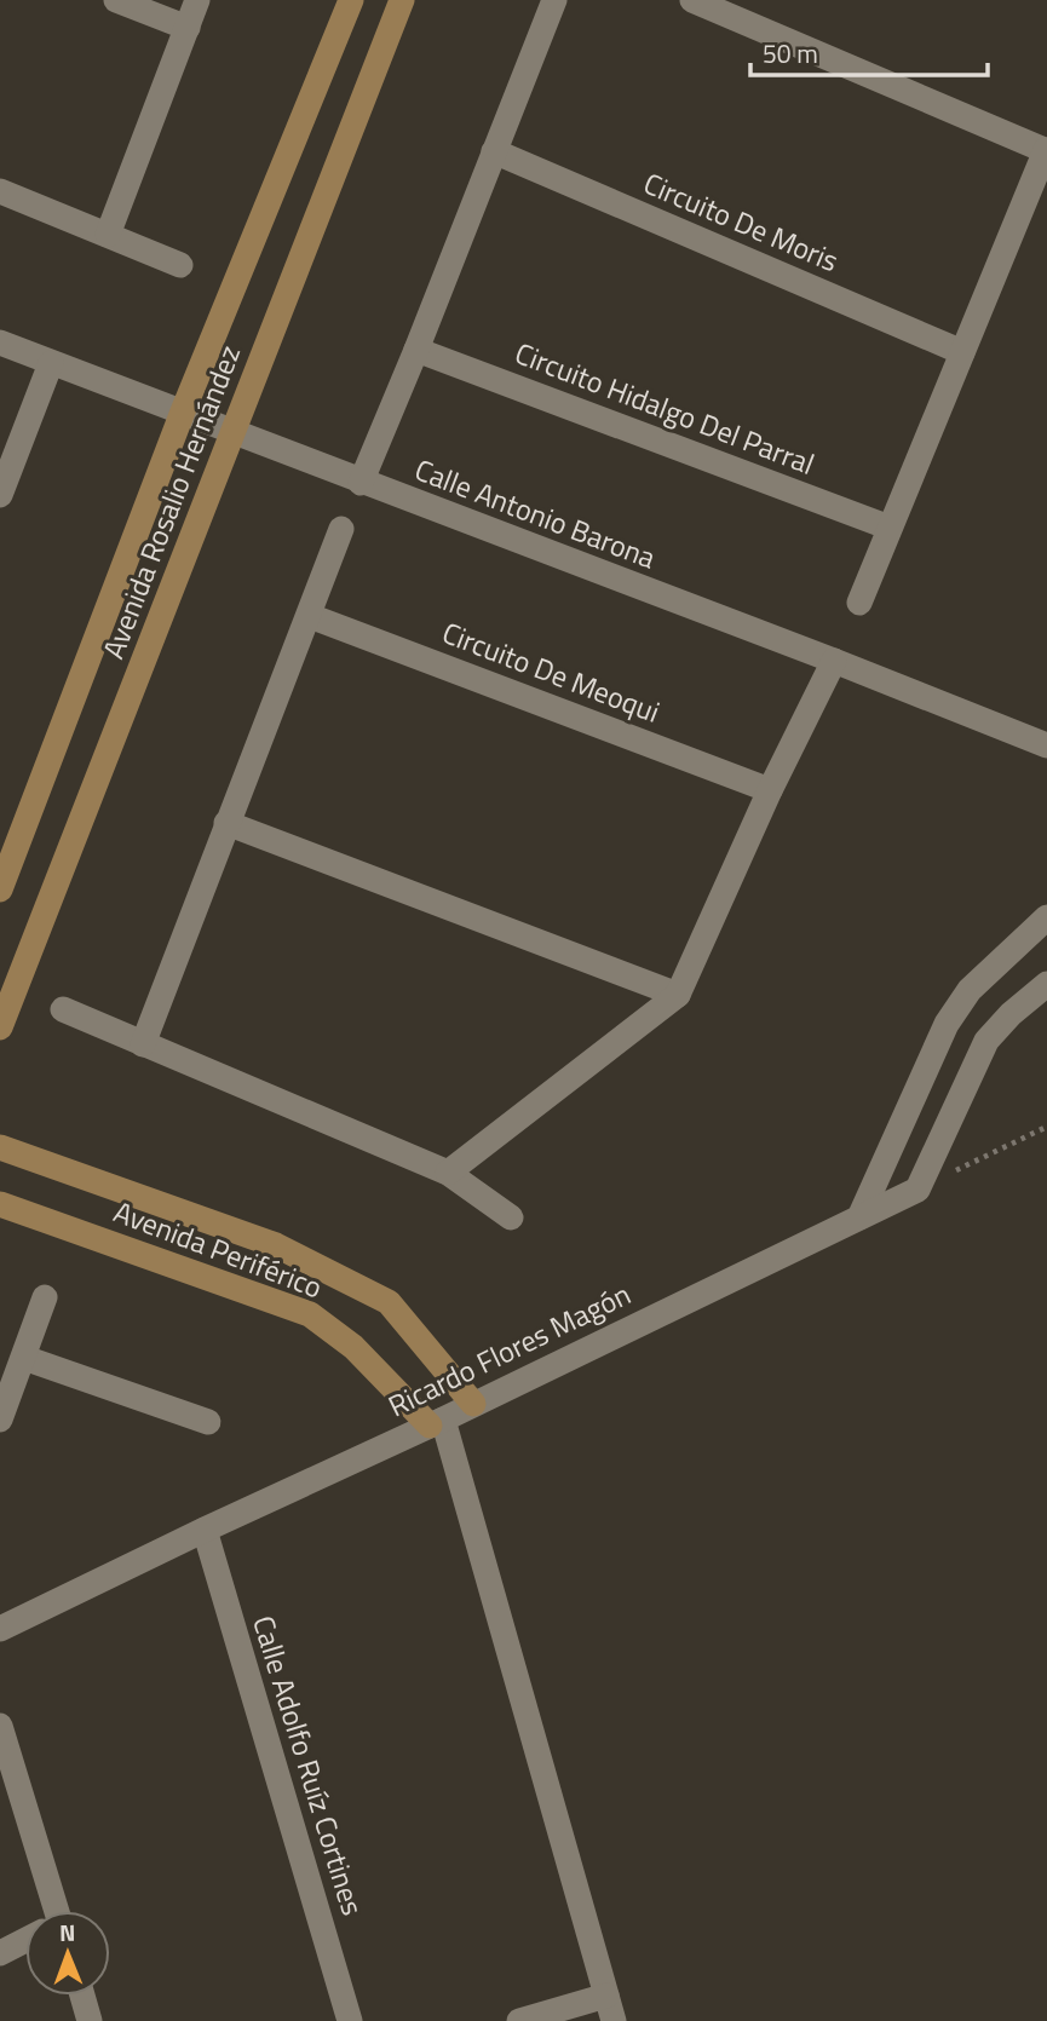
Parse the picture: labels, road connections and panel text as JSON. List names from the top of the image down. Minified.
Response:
{"streets":{"street":["Circuito De Moris","Circuito Hidalgo Del Parral","Avenida Rosalio Hernández","Calle Antonio Barona","Circuito De Meoqui","Avenida Periférico","Ricardo Flores Magón","Calle Adolfo Ruíz Cortines"]},"crossings":[["Avenida Rosalio Hernández","Calle Antonio Barona"],["Avenida Periférico","Ricardo Flores Magón"],["Ricardo Flores Magón","Calle Adolfo Ruíz Cortines"]],"scale_bar":"50 m","north":"top"}
